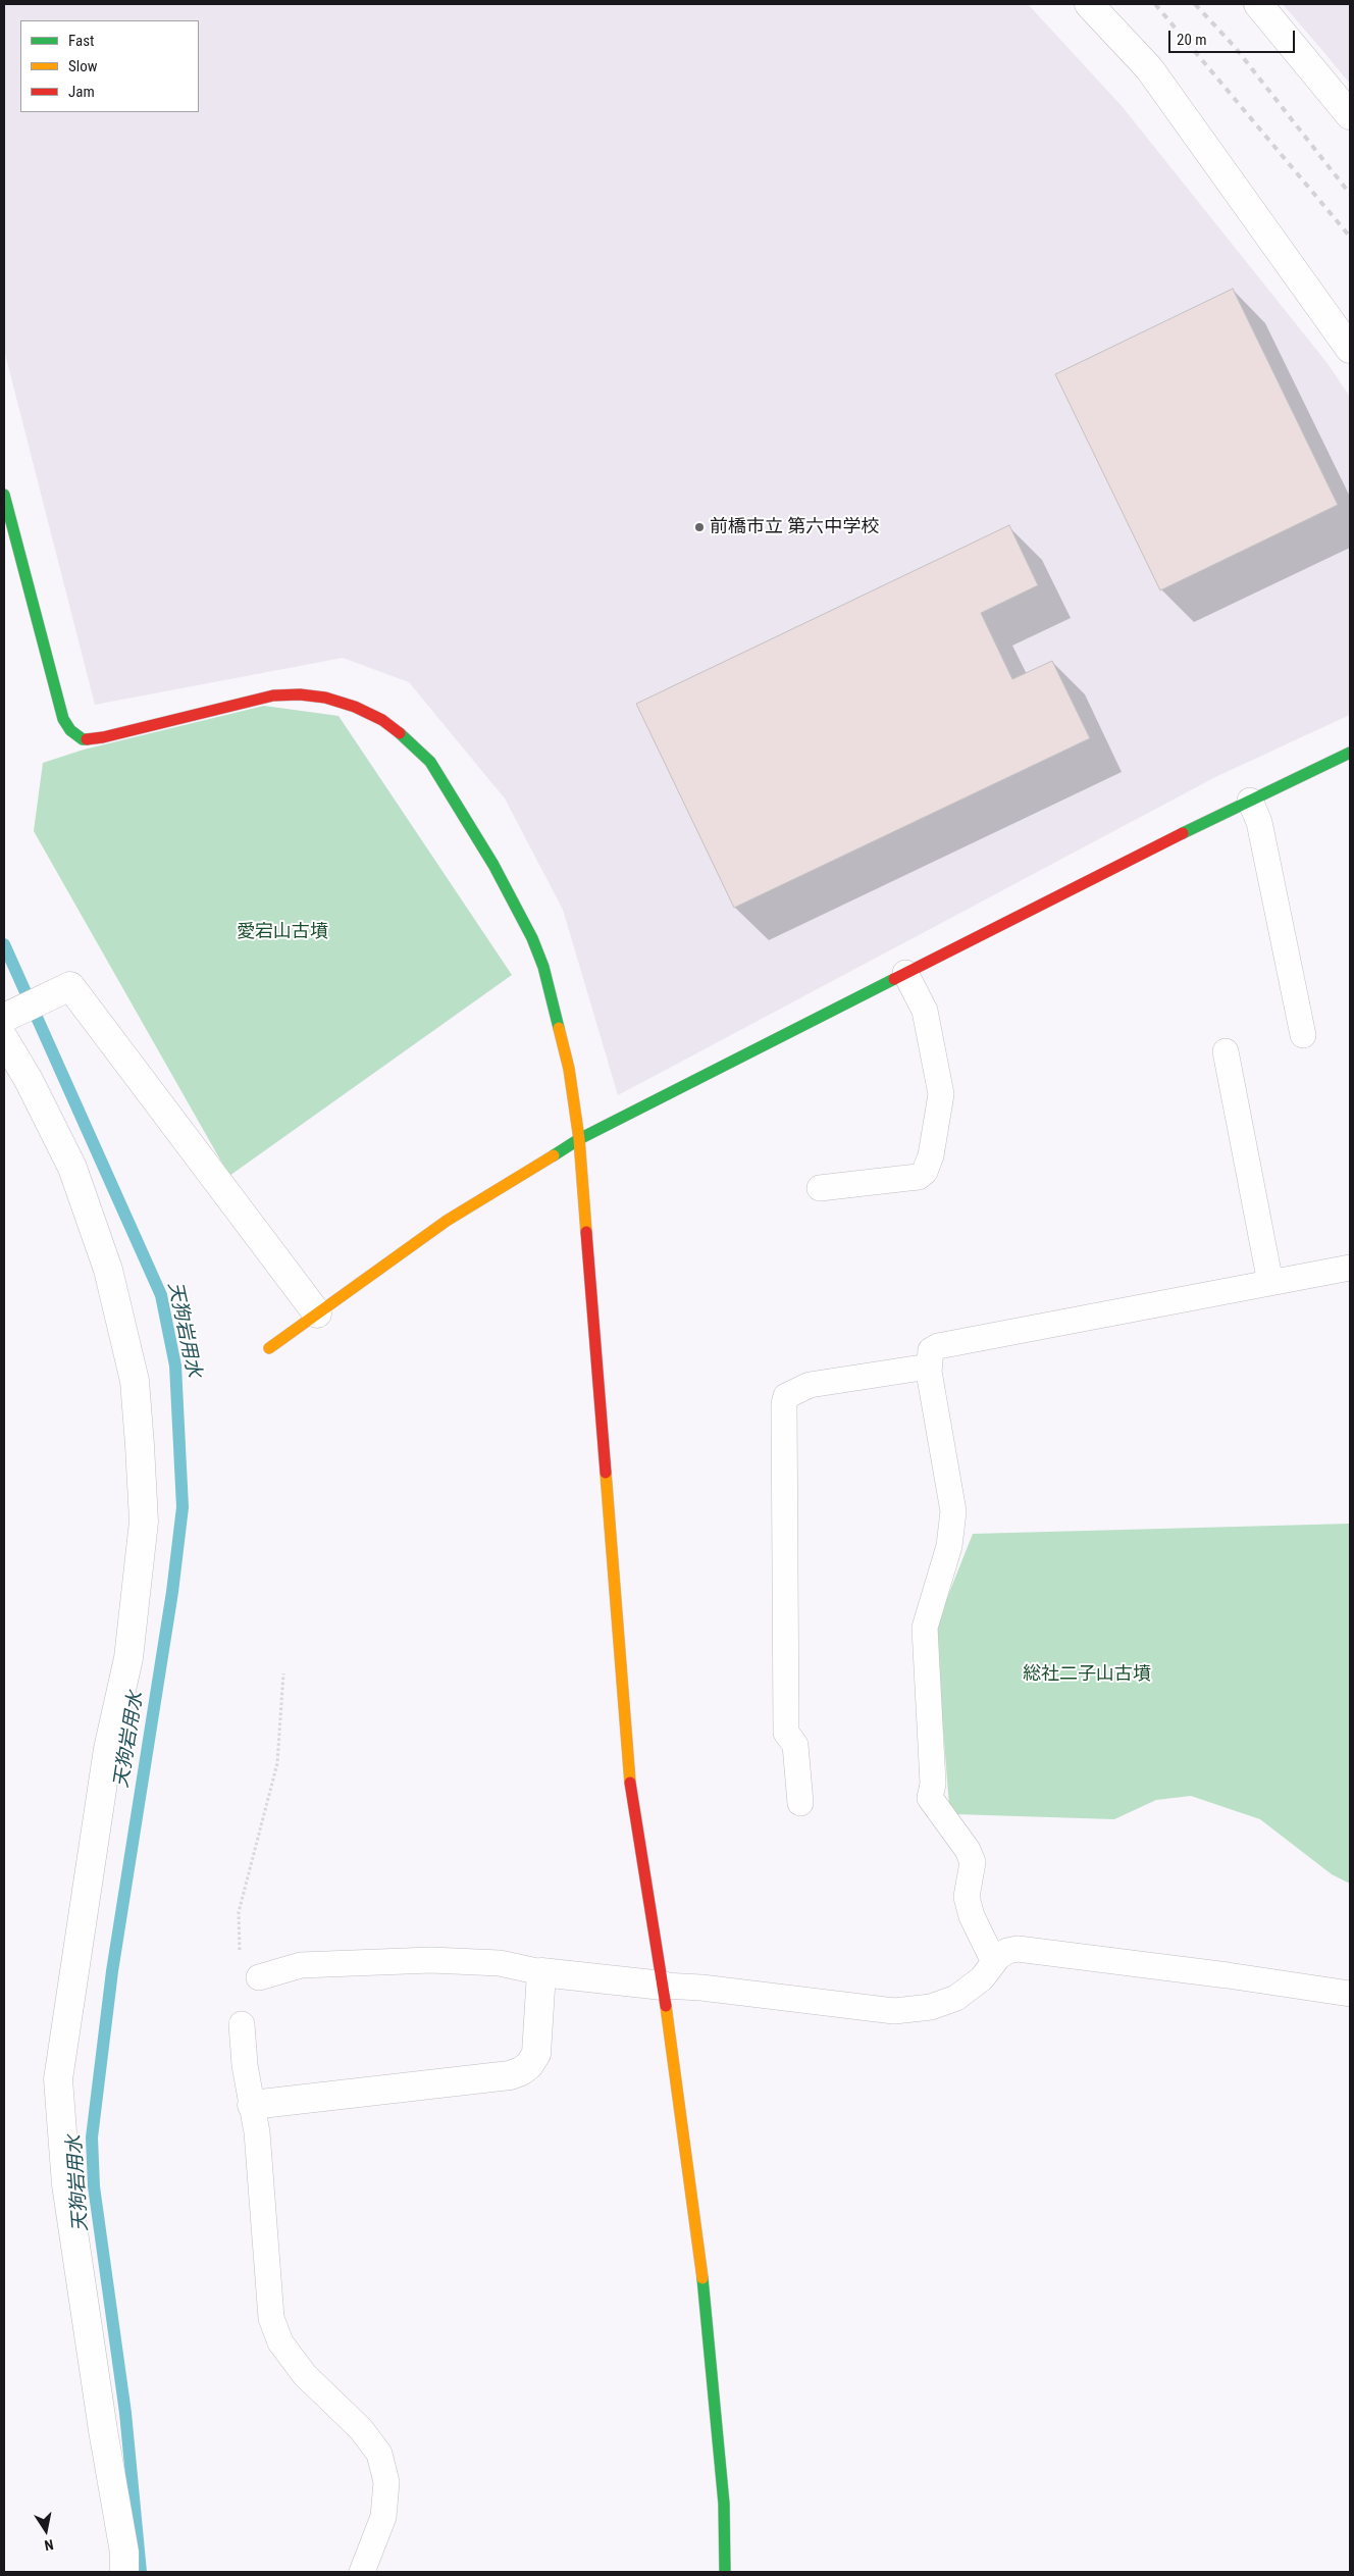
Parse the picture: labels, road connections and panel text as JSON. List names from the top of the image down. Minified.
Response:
{"water":["天狗岩用水"],"parks":["愛宕山古墳","総社二子山古墳"],"places":["前橋市立 第六中学校"],"legend":["Fast","Slow","Jam"],"scale_bar":"20 m","north":"bottom"}
